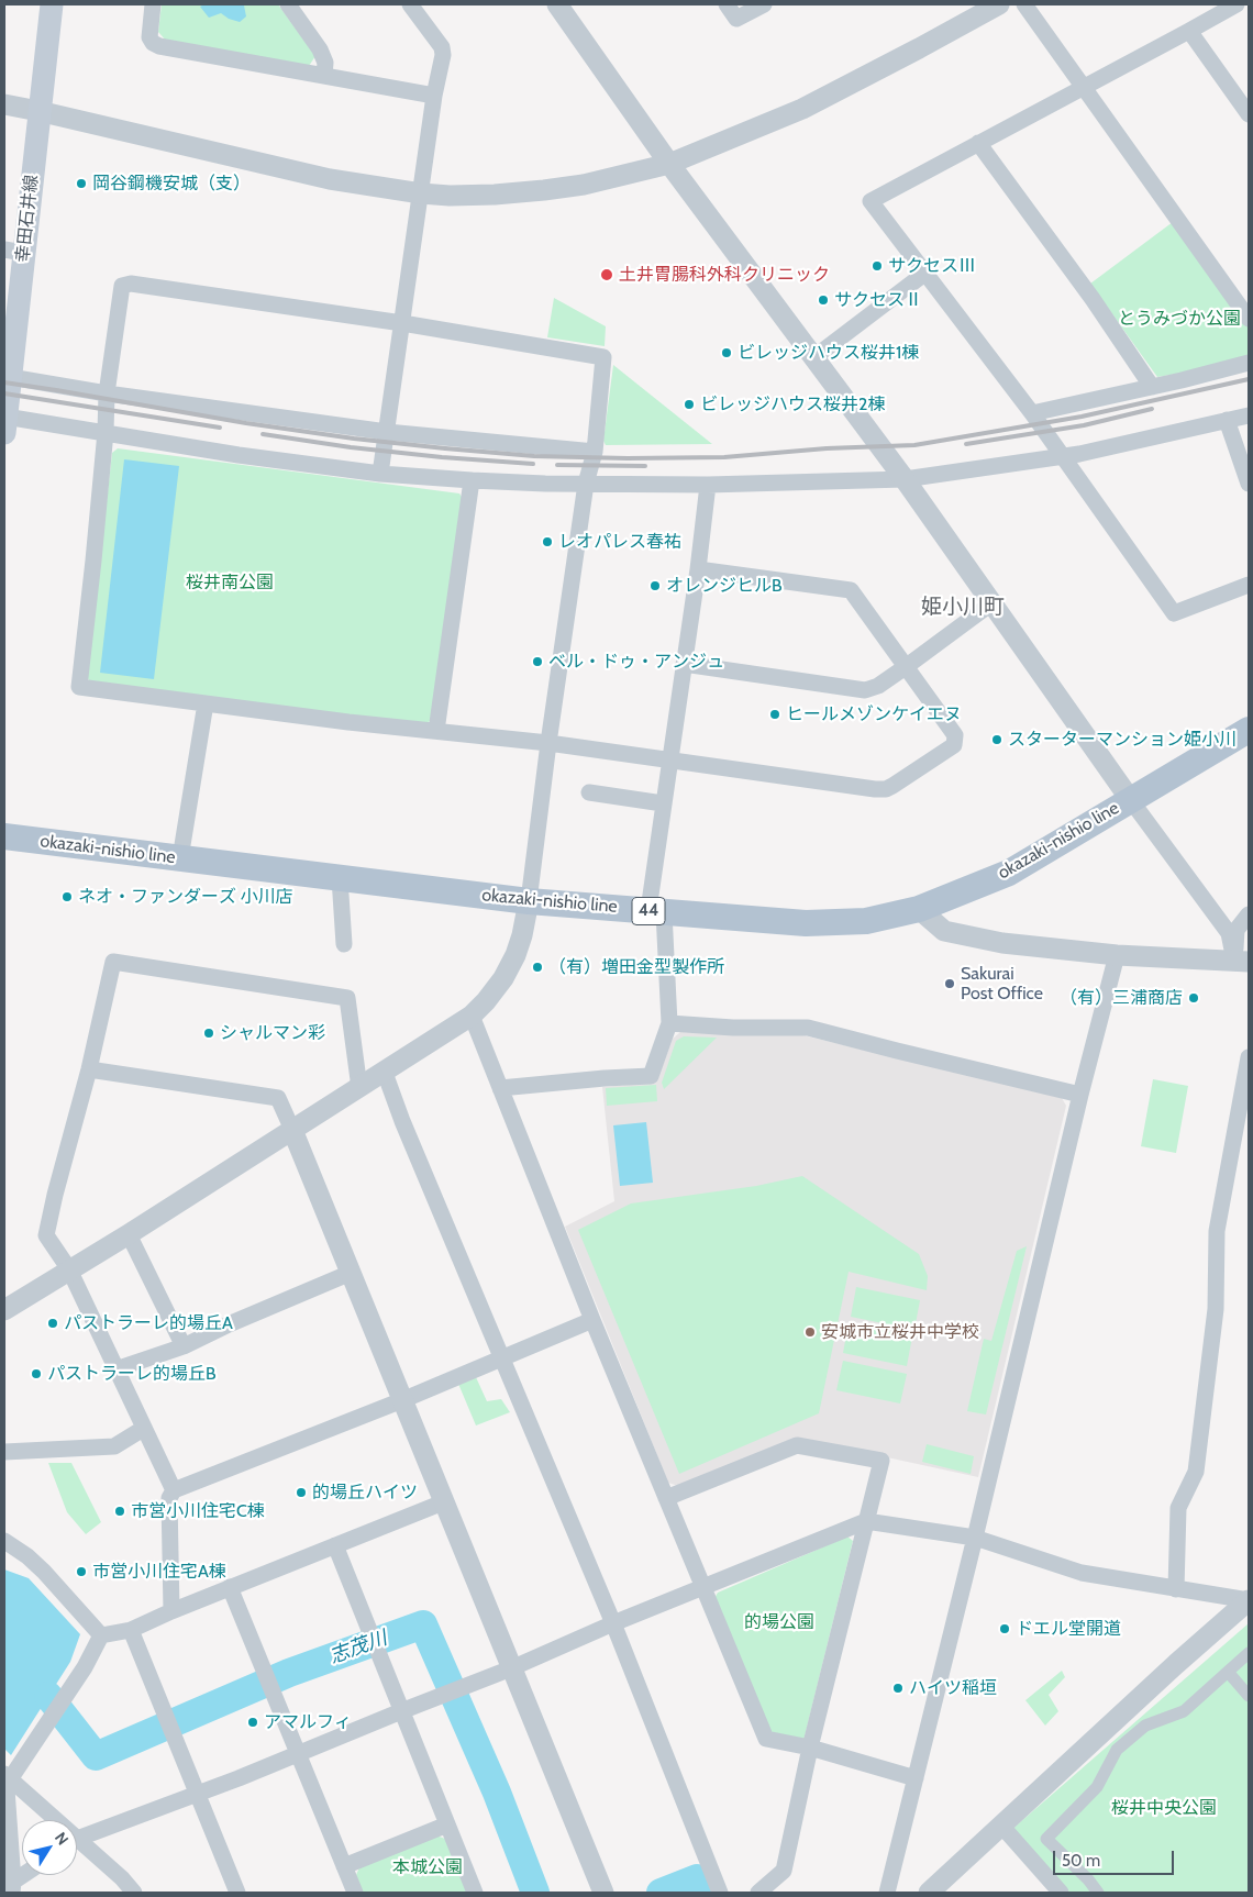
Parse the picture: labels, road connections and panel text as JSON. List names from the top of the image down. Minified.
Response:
{"streets":{"main road":["幸田石井線","okazaki-nishio line","44"]},"districts":["姫小川町"],"water":["志茂川"],"parks":["とうみづか公園","桜井南公園","的場公園","桜井中央公園","本城公園"],"places":["岡谷鋼機安城（支）","サクセスⅢ","土井胃腸科外科クリニック","サクセスⅡ","ビレッジハウス桜井1棟","ビレッジハウス桜井2棟","レオパレス春祐","オレンジヒルB","ベル・ドゥ・アンジュ","ヒールメゾンケイエヌ","スターターマンション姫小川","ネオ・ファンダーズ 小川店","（有）増田金型製作所","Sakurai Post Office","（有）三浦商店","シャルマン彩","パストラーレ的場丘A","安城市立桜井中学校","パストラーレ的場丘B","的場丘ハイツ","市営小川住宅C棟","市営小川住宅A棟","ドエル堂開道","ハイツ稲垣","アマルフィ"],"scale_bar":"50 m","north":"top right"}
